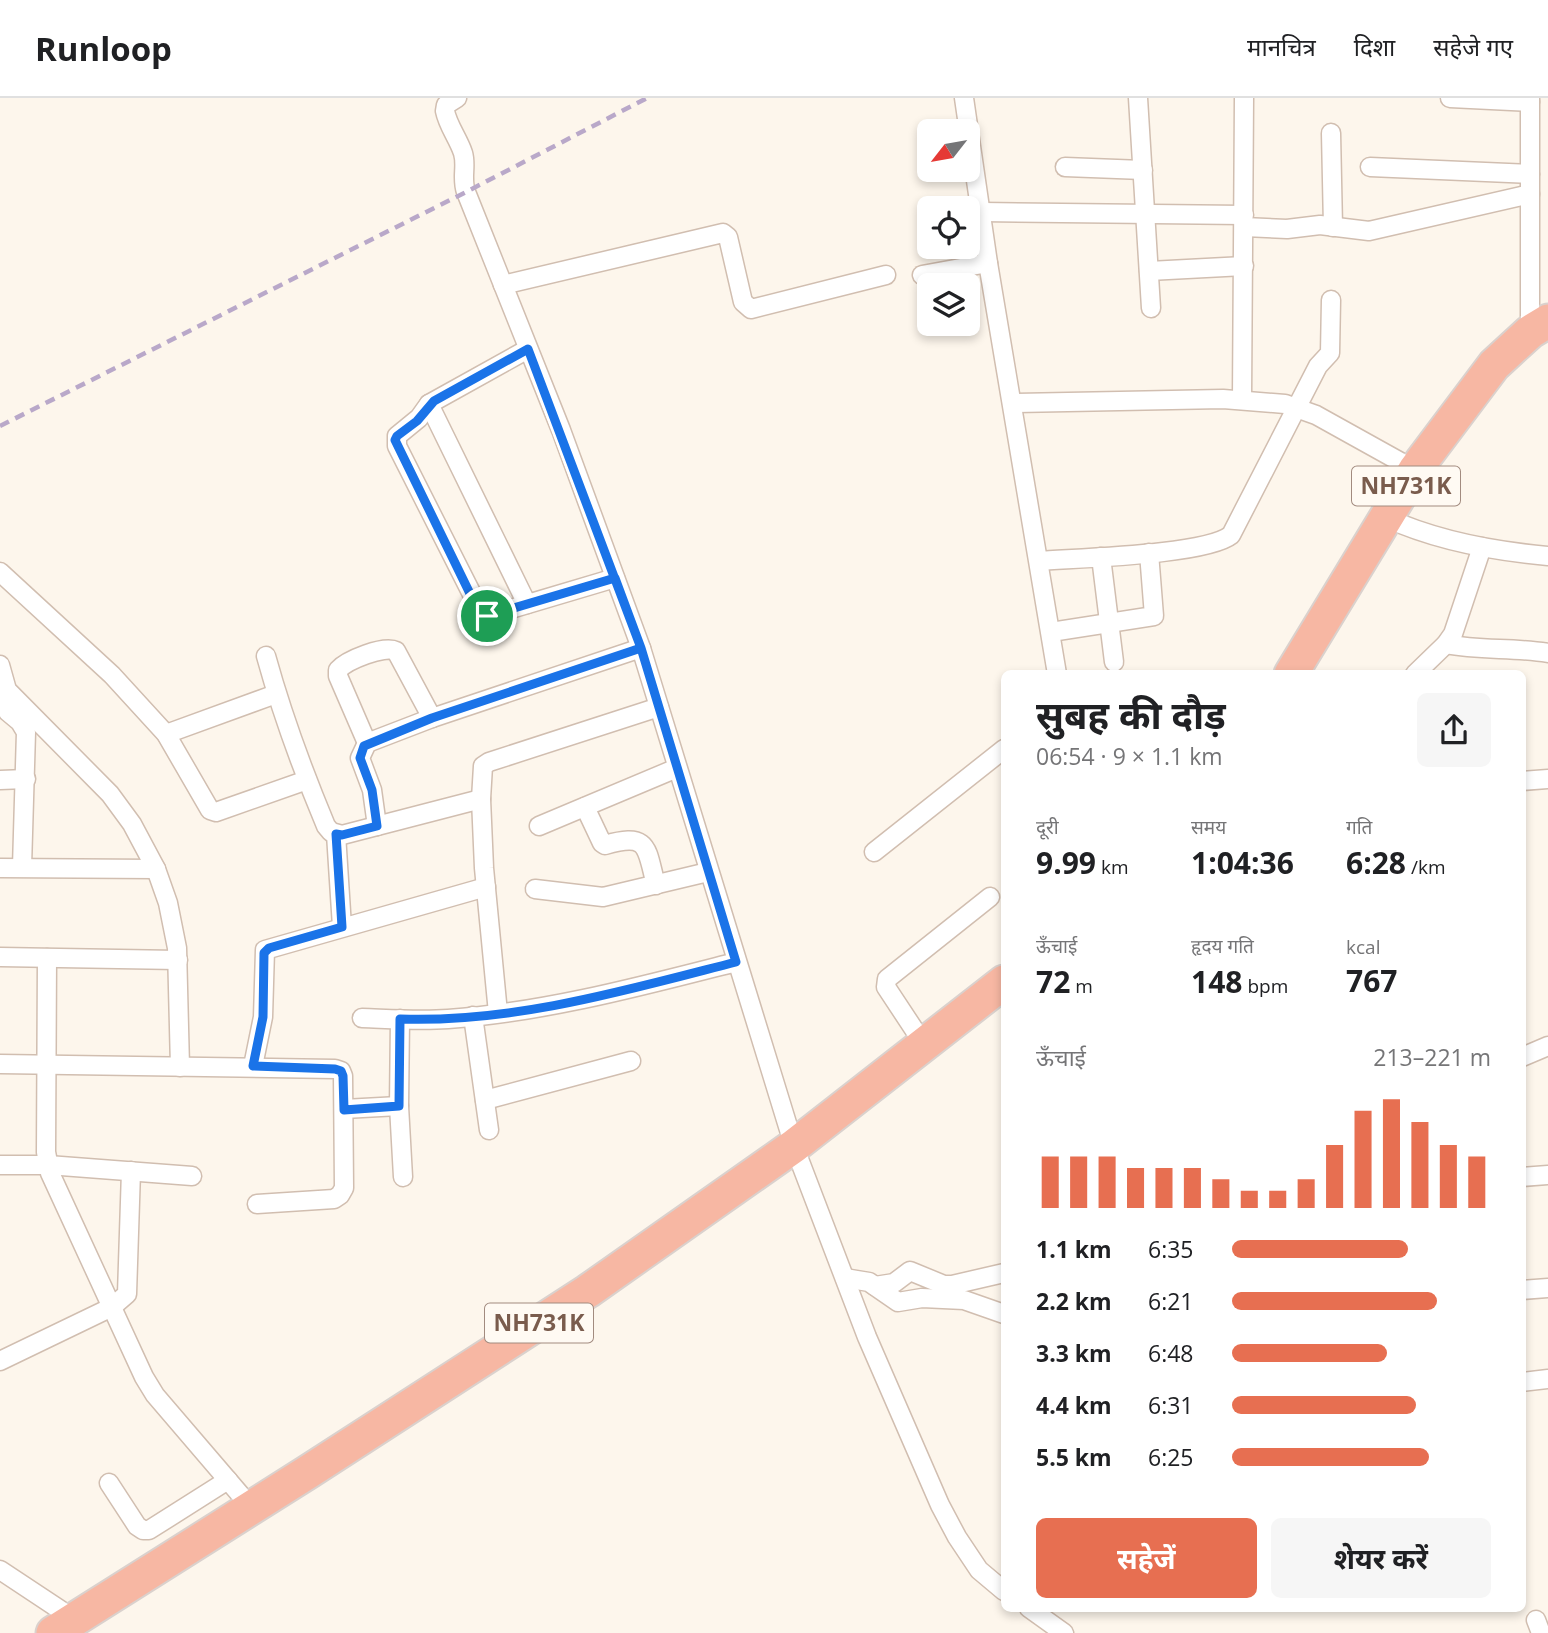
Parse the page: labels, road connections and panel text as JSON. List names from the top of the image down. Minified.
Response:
{"streets":{"highway":["NH731K"]},"north":"bottom left","page":{"header":"Runloop","nav":["मानचित्र","दिशा","सहेजे गए"],"heading":["सुबह की दौड़","06:54 · 9 × 1.1 km"],"stats":[["दूरी","9.99 km"],["समय","1:04:36"],["गति","6:28 /km"],["ऊँचाई","72 m"],["हृदय गति","148 bpm"],["kcal","767"]],"chart":["ऊँचाई","213–221 m"],"list":[{"name":"1.1 km","note":"6:35"},{"name":"2.2 km","note":"6:21"},{"name":"3.3 km","note":"6:48"},{"name":"4.4 km","note":"6:31"},{"name":"5.5 km","note":"6:25"}],"buttons":["सहेजें","शेयर करें"]}}
